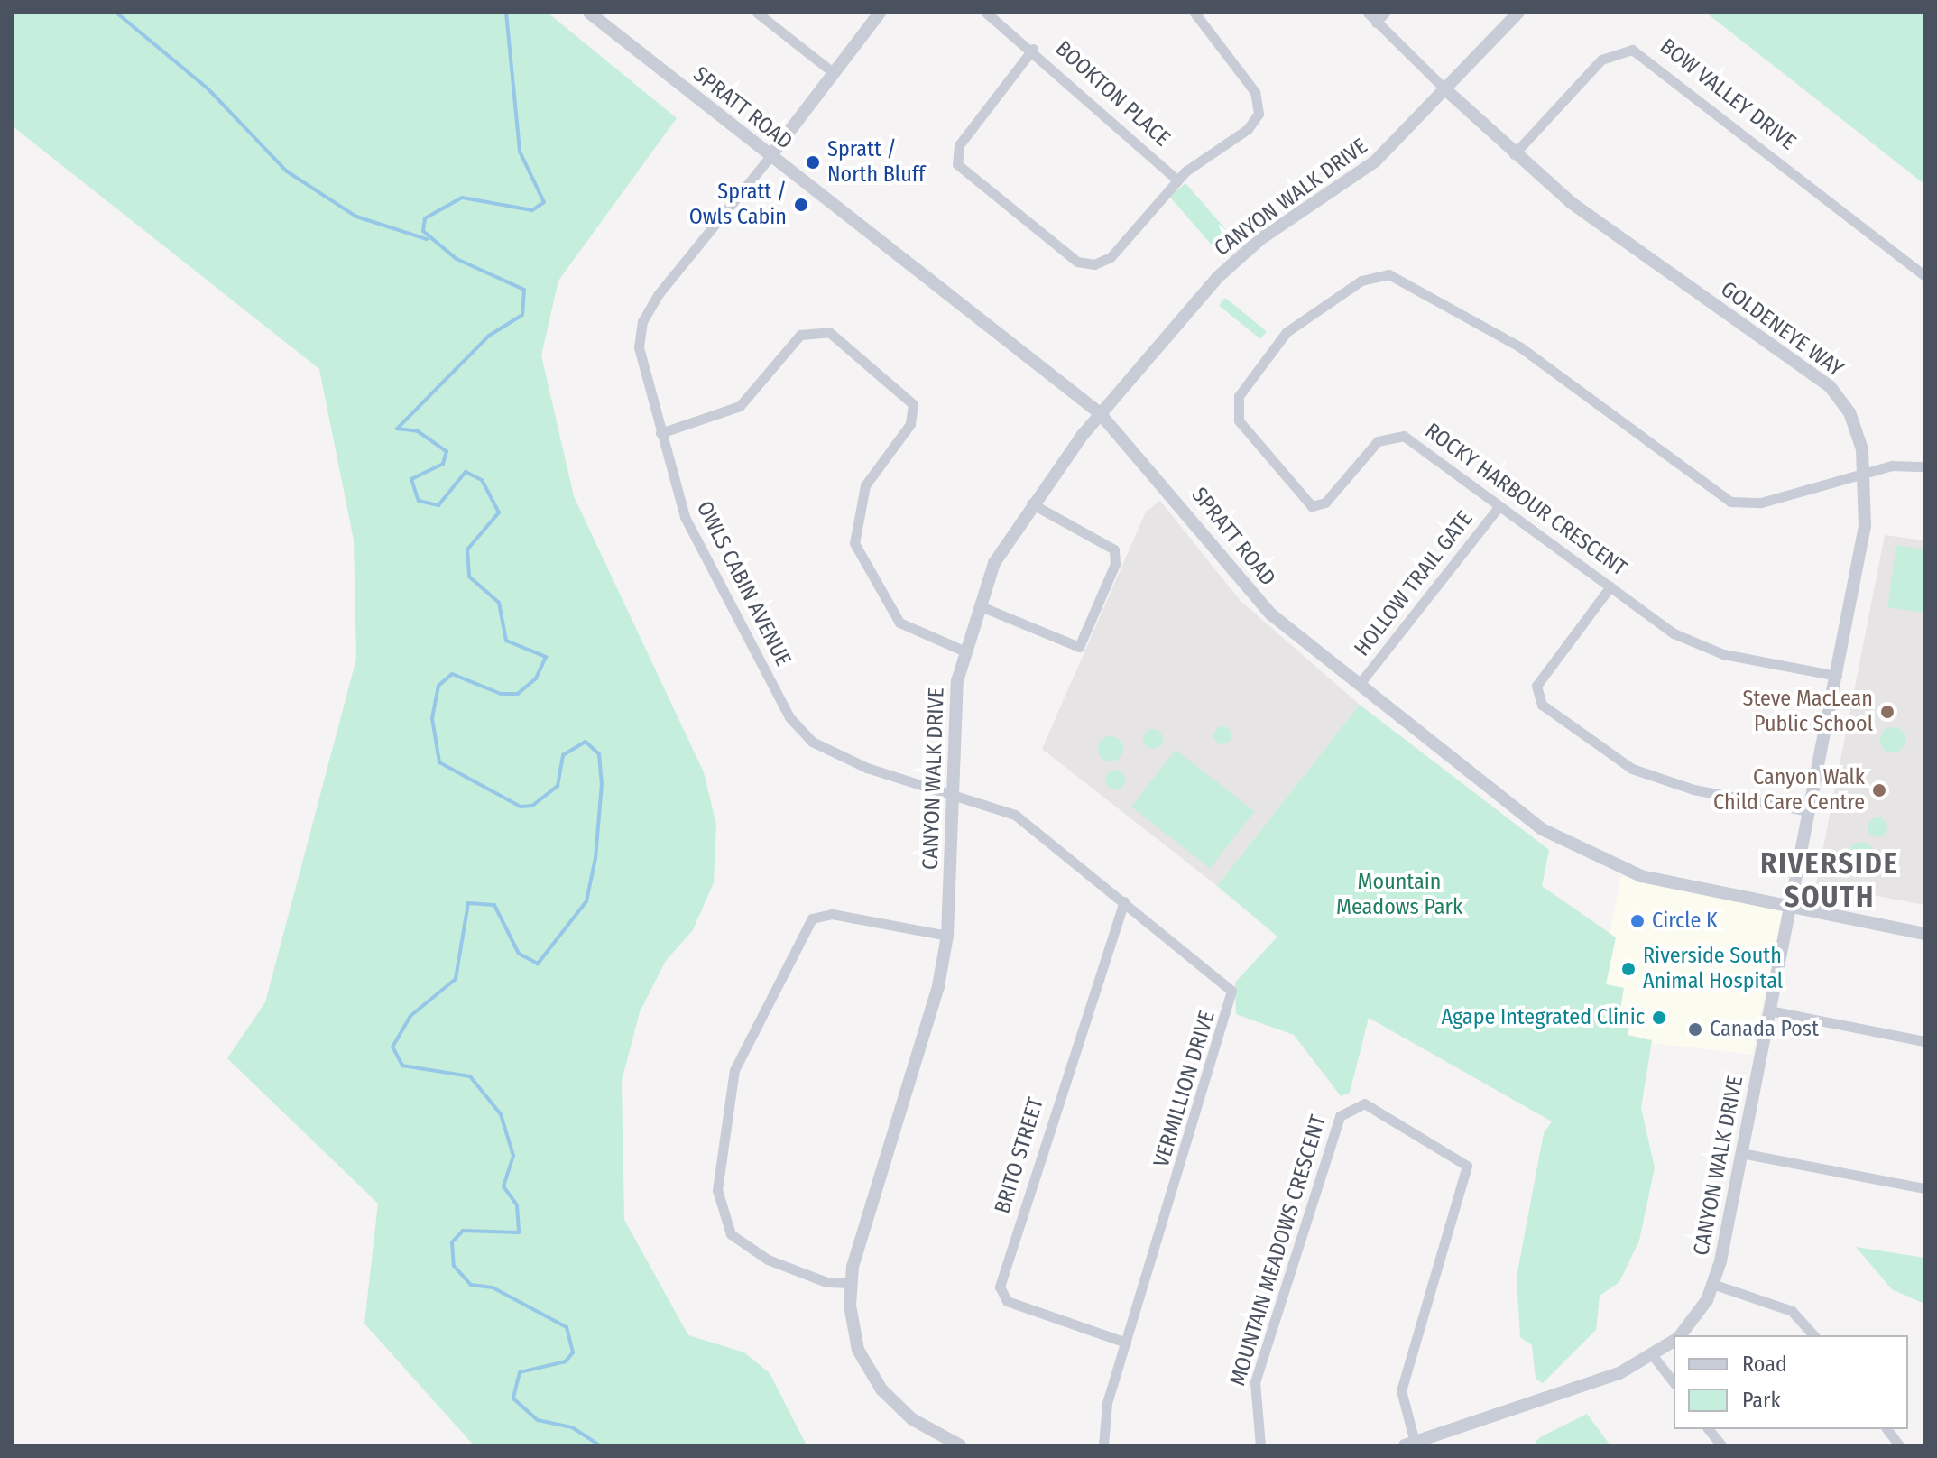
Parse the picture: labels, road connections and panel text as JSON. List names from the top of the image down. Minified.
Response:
{"streets":{"street":["BOOKTON PLACE","BOW VALLEY DRIVE","SPRATT ROAD","CANYON WALK DRIVE","GOLDENEYE WAY","ROCKY HARBOUR CRESCENT","OWLS CABIN AVENUE","HOLLOW TRAIL GATE","VERMILLION DRIVE","BRITO STREET","MOUNTAIN MEADOWS CRESCENT"]},"crossings":[["BOW VALLEY DRIVE","GOLDENEYE WAY"],["SPRATT ROAD","CANYON WALK DRIVE"],["SPRATT ROAD","GOLDENEYE WAY"],["SPRATT ROAD","OWLS CABIN AVENUE"],["SPRATT ROAD","HOLLOW TRAIL GATE"],["CANYON WALK DRIVE","GOLDENEYE WAY"],["CANYON WALK DRIVE","OWLS CABIN AVENUE"],["CANYON WALK DRIVE","VERMILLION DRIVE"],["CANYON WALK DRIVE","MOUNTAIN MEADOWS CRESCENT"],["GOLDENEYE WAY","ROCKY HARBOUR CRESCENT"],["ROCKY HARBOUR CRESCENT","HOLLOW TRAIL GATE"],["OWLS CABIN AVENUE","VERMILLION DRIVE"],["VERMILLION DRIVE","BRITO STREET"]],"districts":["RIVERSIDE SOUTH"],"parks":["Mountain Meadows Park"],"places":["Spratt / North Bluff","Spratt / Owls Cabin","Steve MacLean Public School","Canyon Walk Child Care Centre","Circle K","Riverside South Animal Hospital","Agape Integrated Clinic","Canada Post"],"legend":["Road","Park"]}
